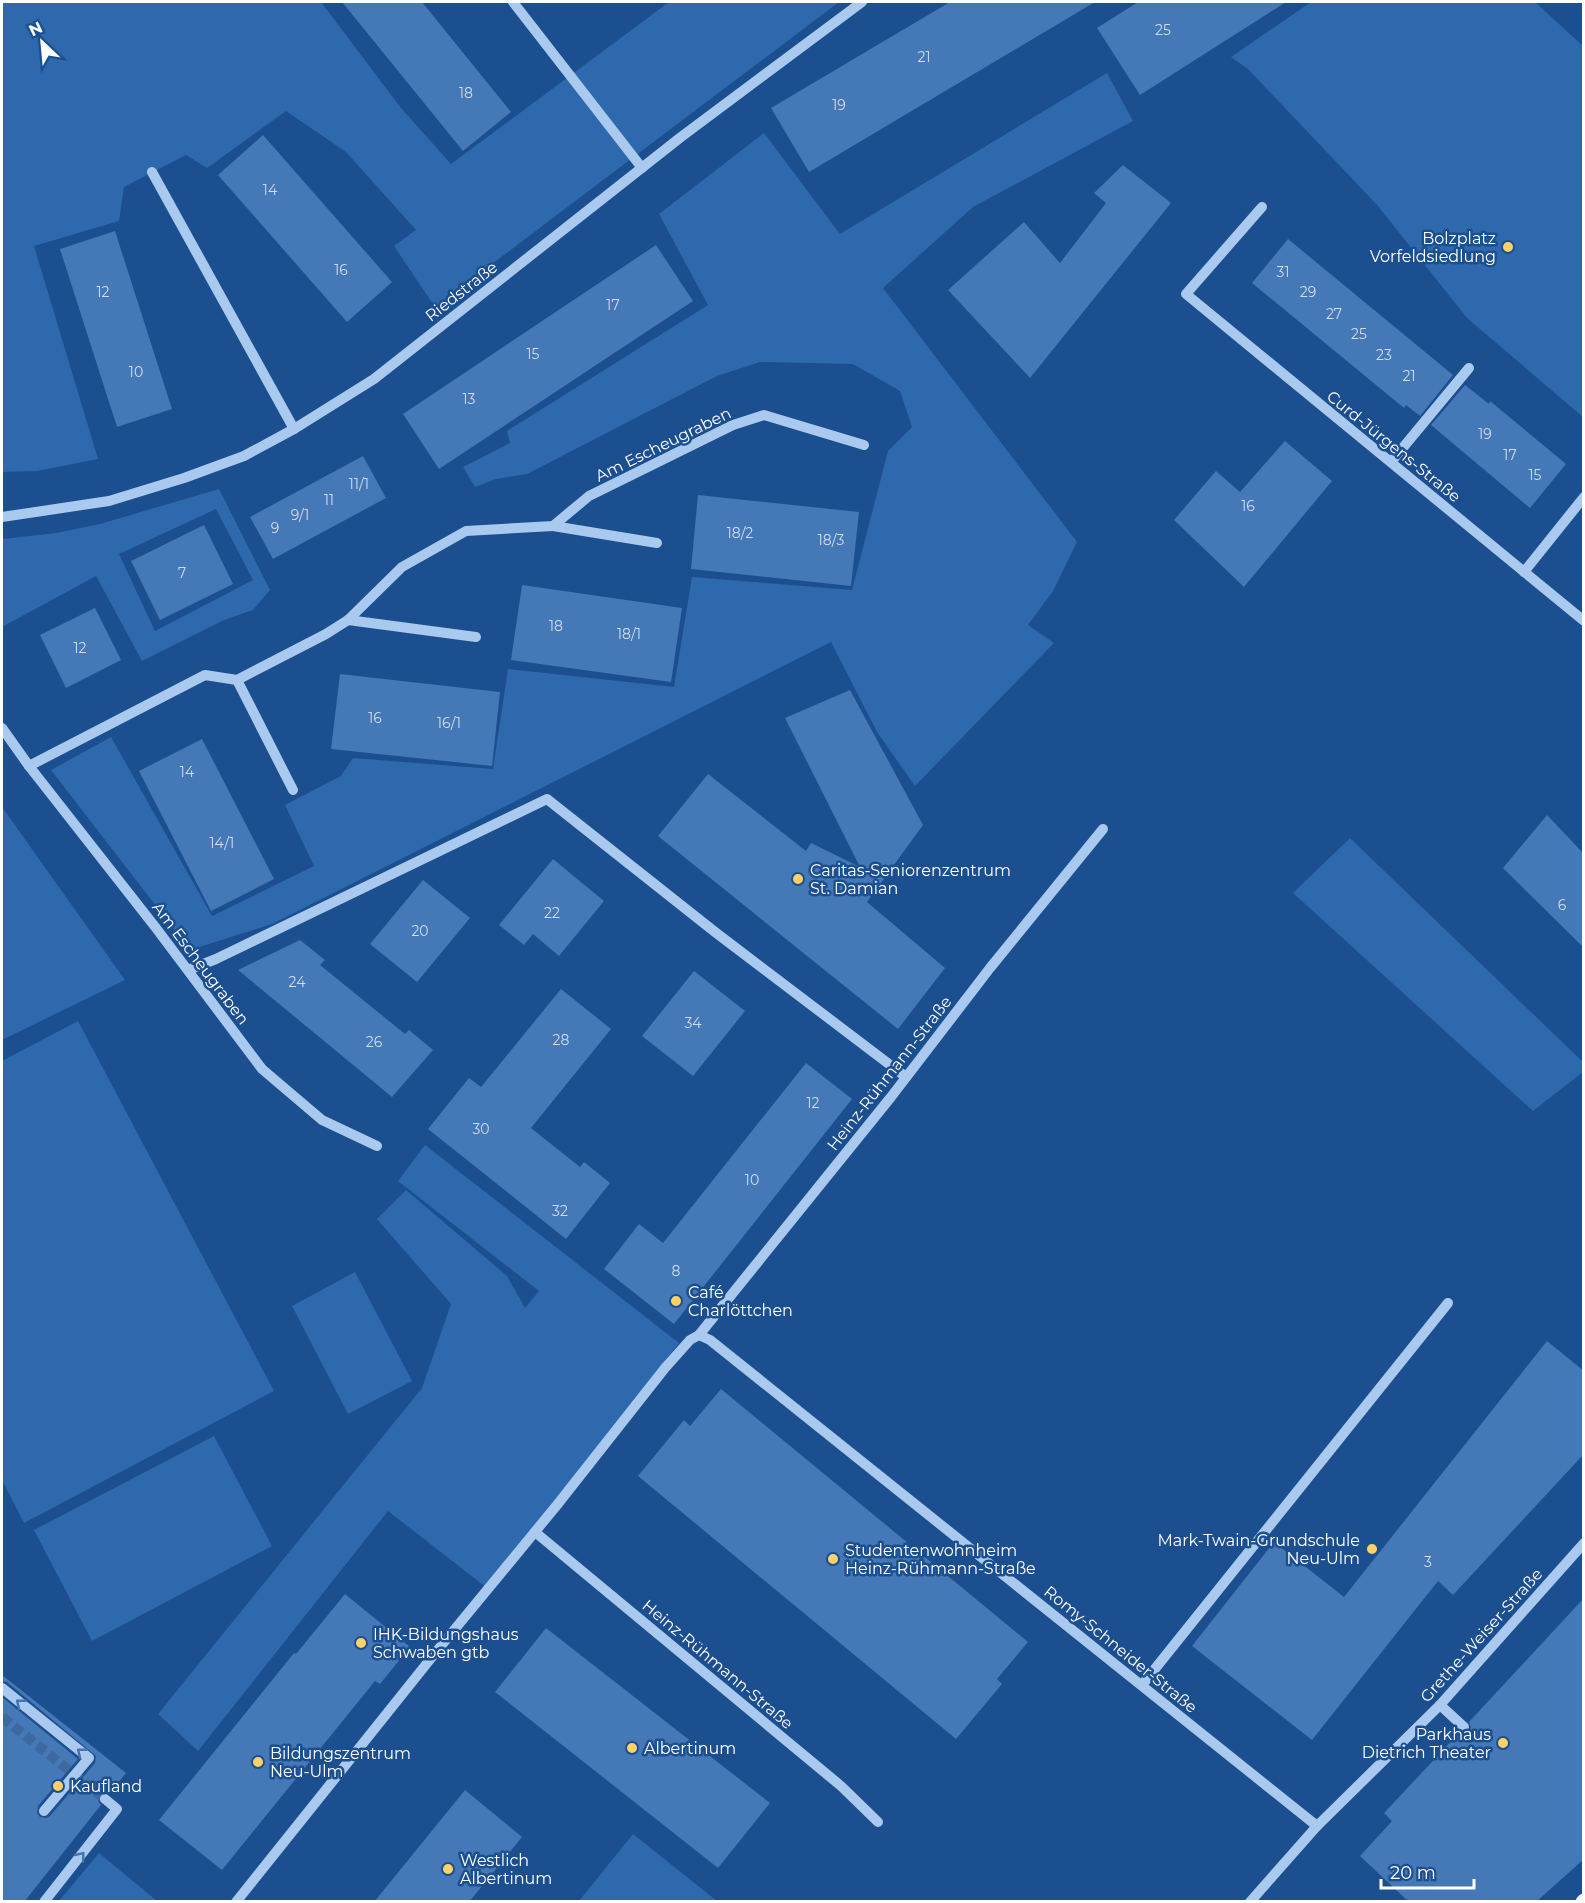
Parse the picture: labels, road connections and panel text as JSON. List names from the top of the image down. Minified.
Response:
{"streets":{"street":["Riedstraße","Am Escheugraben","Curd-Jürgens-Straße","Heinz-Rühmann-Straße","Grethe-Weiser-Straße","Romy-Schneider-Straße"]},"crossings":[["Heinz-Rühmann-Straße","Romy-Schneider-Straße"],["Grethe-Weiser-Straße","Romy-Schneider-Straße"]],"places":["Bolzplatz Vorfeldsiedlung","Caritas-Seniorenzentrum St. Damian","Café Charlöttchen","Mark-Twain-Grundschule Neu-Ulm","Studentenwohnheim Heinz-Rühmann-Straße","IHK-Bildungshaus Schwaben gtb","Parkhaus Dietrich Theater","Albertinum","Bildungszentrum Neu-Ulm","Kaufland","Westlich Albertinum"],"house_numbers":["25","21","18","19","14","16","31","12","29","17","27","25","15","23","10","21","13","19","17","15","11/1","11","16","9/1","9","18/2","18/3","7","18","18/1","12","16","16/1","14","14/1","6","22","20","24","34","28","26","12","30","10","32","8","3"],"scale_bar":"20 m","north":"top left"}
